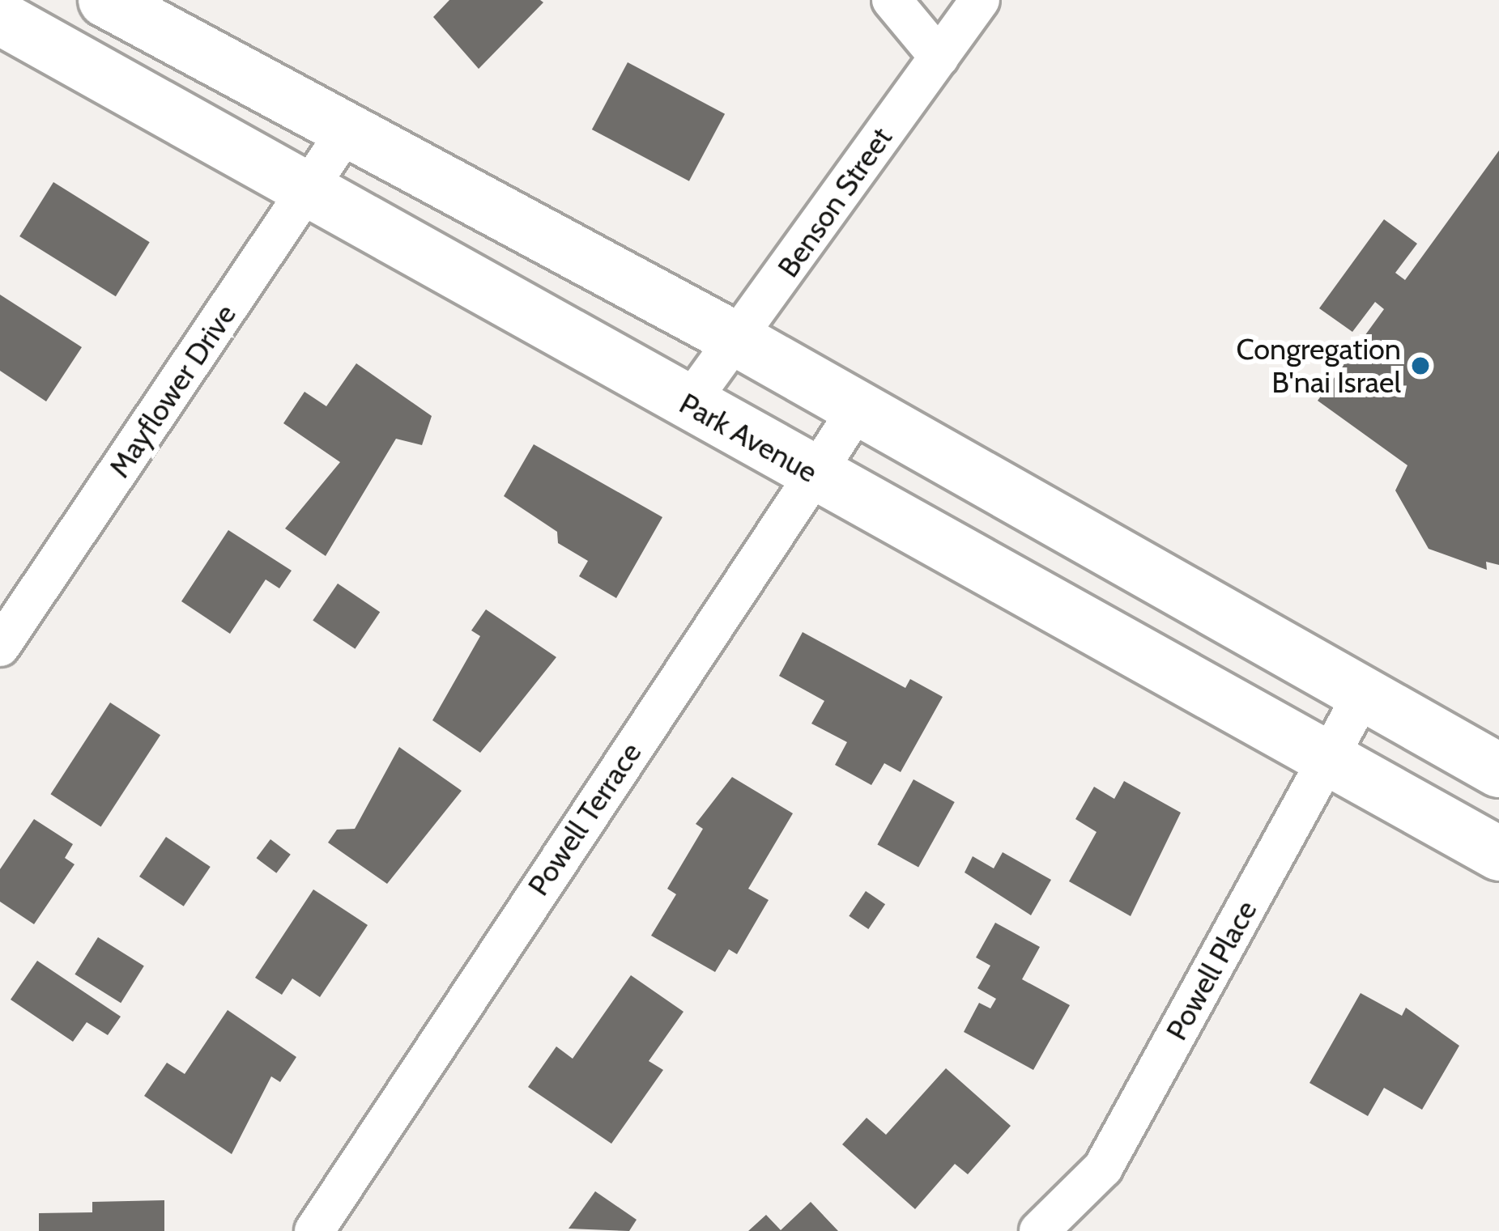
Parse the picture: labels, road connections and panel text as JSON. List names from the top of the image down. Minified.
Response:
{"streets":{"main road":["Park Avenue"],"street":["Benson Street","Mayflower Drive","Powell Terrace","Powell Place"]},"crossings":[["Benson Street","Park Avenue"],["Mayflower Drive","Park Avenue"],["Park Avenue","Powell Terrace"],["Park Avenue","Powell Place"]],"places":["Congregation B'nai Israel"]}
